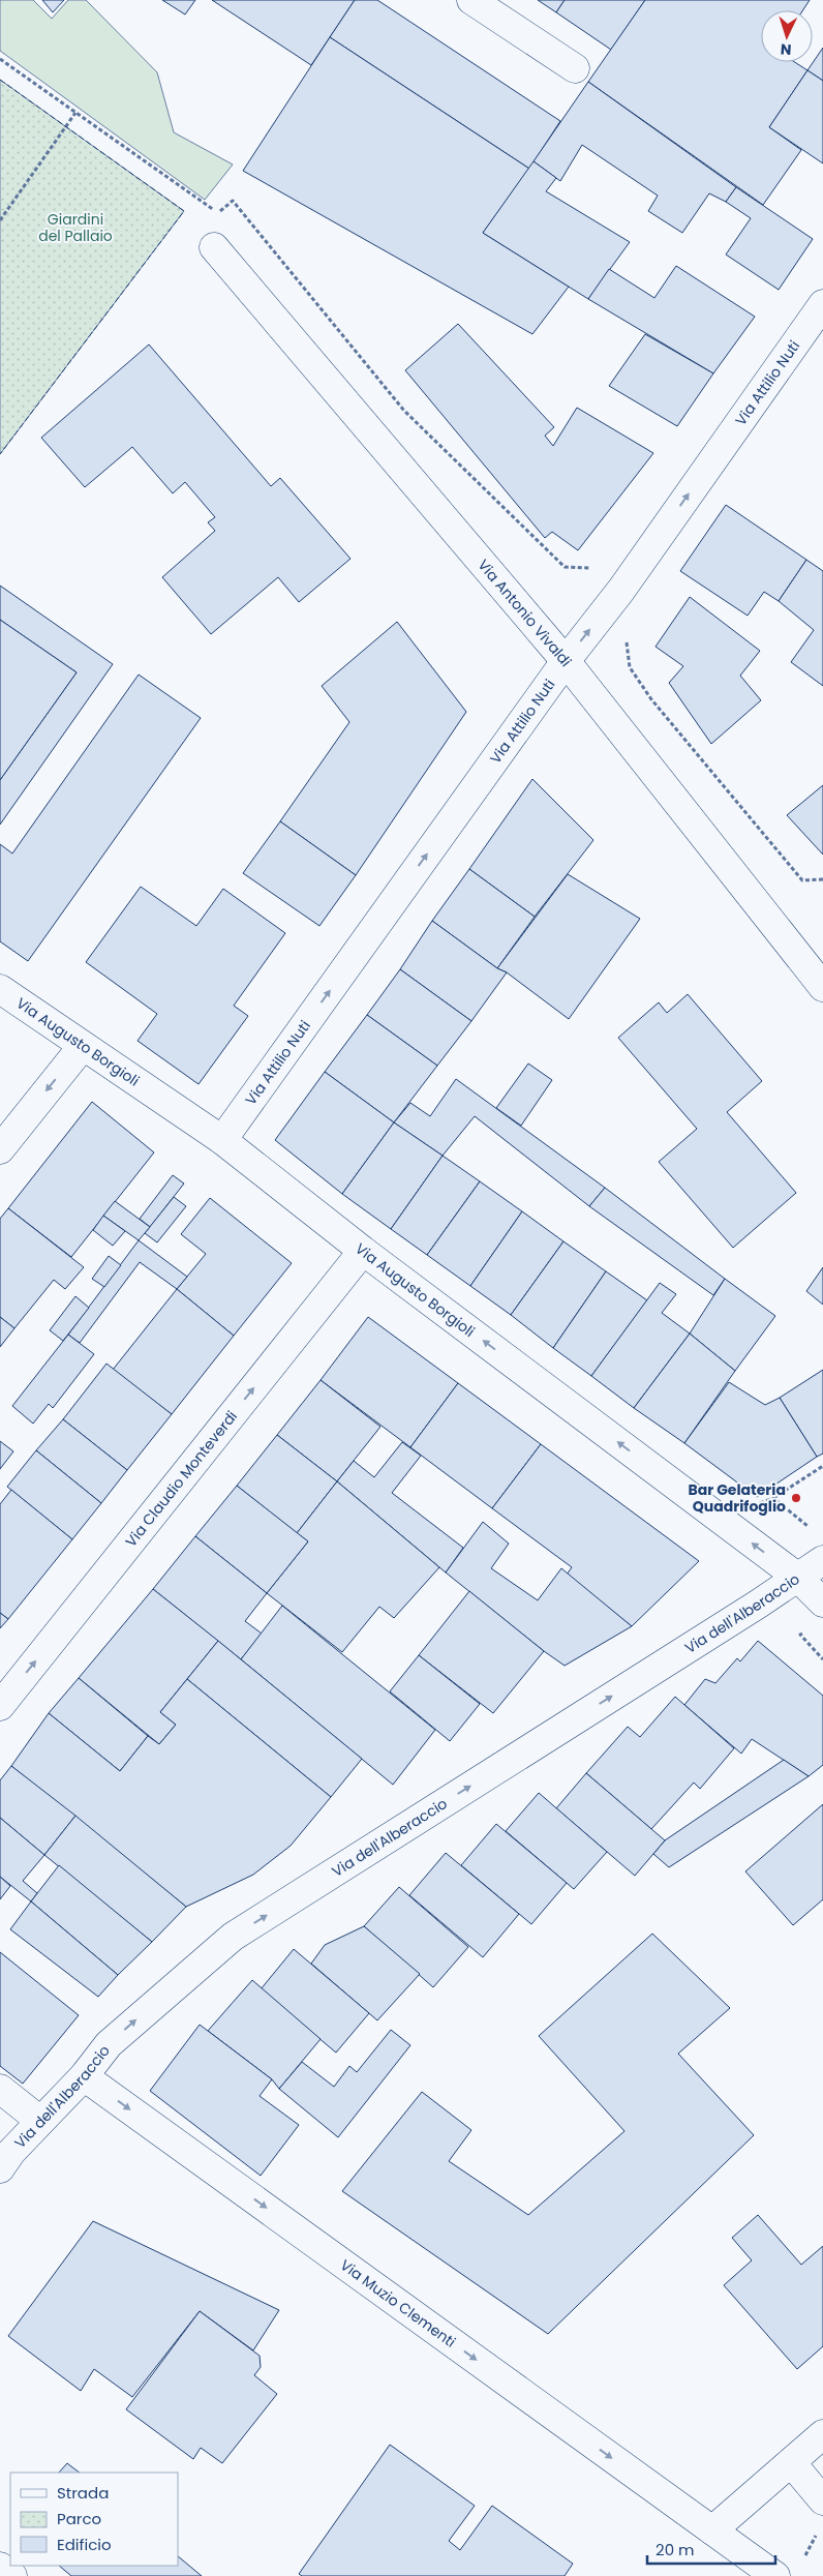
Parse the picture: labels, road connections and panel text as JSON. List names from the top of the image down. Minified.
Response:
{"streets":{"street":["Via Attilio Nuti","Via Antonio Vivaldi","Via Augusto Borgioli","Via Claudio Monteverdi","Via dell'Alberaccio","Via Muzio Clementi"]},"crossings":[["Via Attilio Nuti","Via Antonio Vivaldi"],["Via Attilio Nuti","Via Augusto Borgioli"],["Via Augusto Borgioli","Via Claudio Monteverdi"],["Via Augusto Borgioli","Via dell'Alberaccio"],["Via dell'Alberaccio","Via Muzio Clementi"]],"one_way":["Via Attilio Nuti","Via Augusto Borgioli","Via Claudio Monteverdi","Via dell'Alberaccio","Via Muzio Clementi"],"parks":["Giardini del Pallaio"],"places":["Bar Gelateria Quadrifoglio"],"legend":["Strada","Parco","Edificio"],"scale_bar":"20 m","north":"bottom"}
